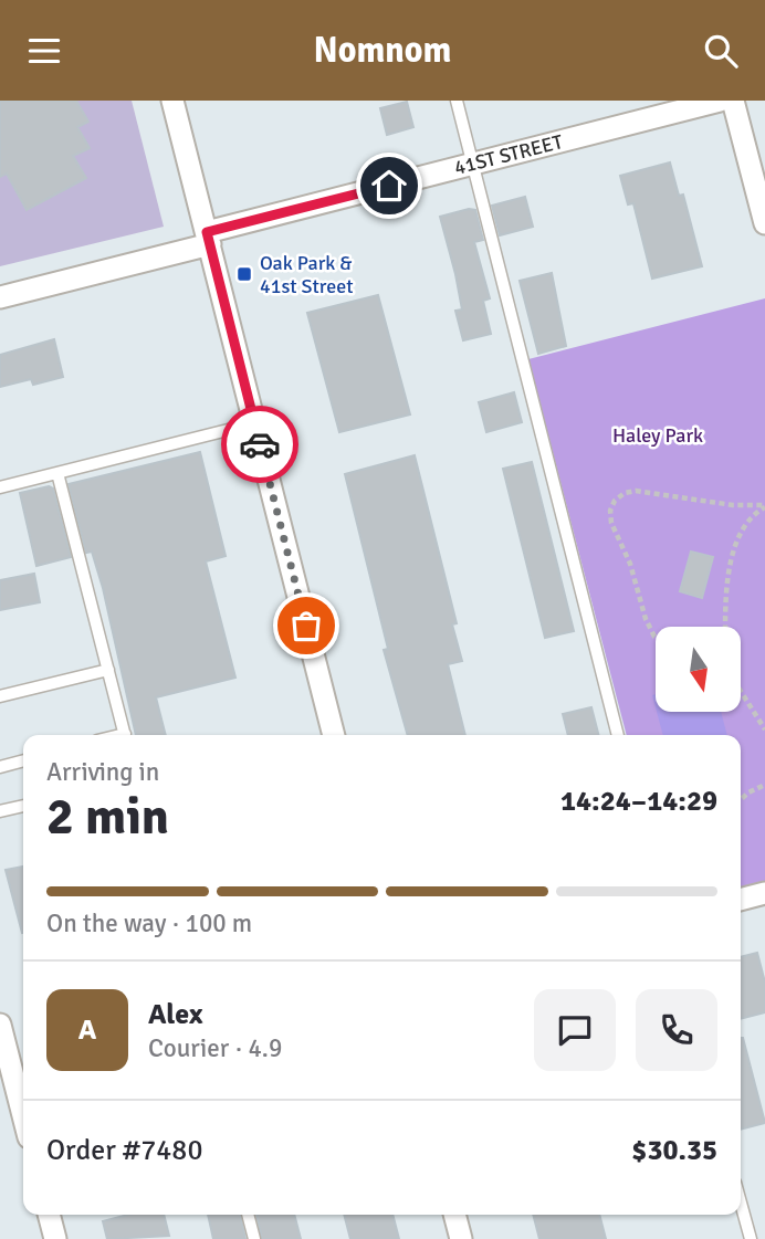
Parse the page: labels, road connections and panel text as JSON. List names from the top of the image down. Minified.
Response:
{"streets":{"street":["41ST STREET"]},"parks":["Haley Park"],"places":{"transit":["Oak Park & 41st Street"]},"north":"bottom","page":{"header":"Nomnom","heading":["2 min","Arriving in","14:24–14:29"],"panel":["Alex","Courier · 4.9","Order #7480","$30.35"],"bar":"On the way · 100 m","round":"A"}}
